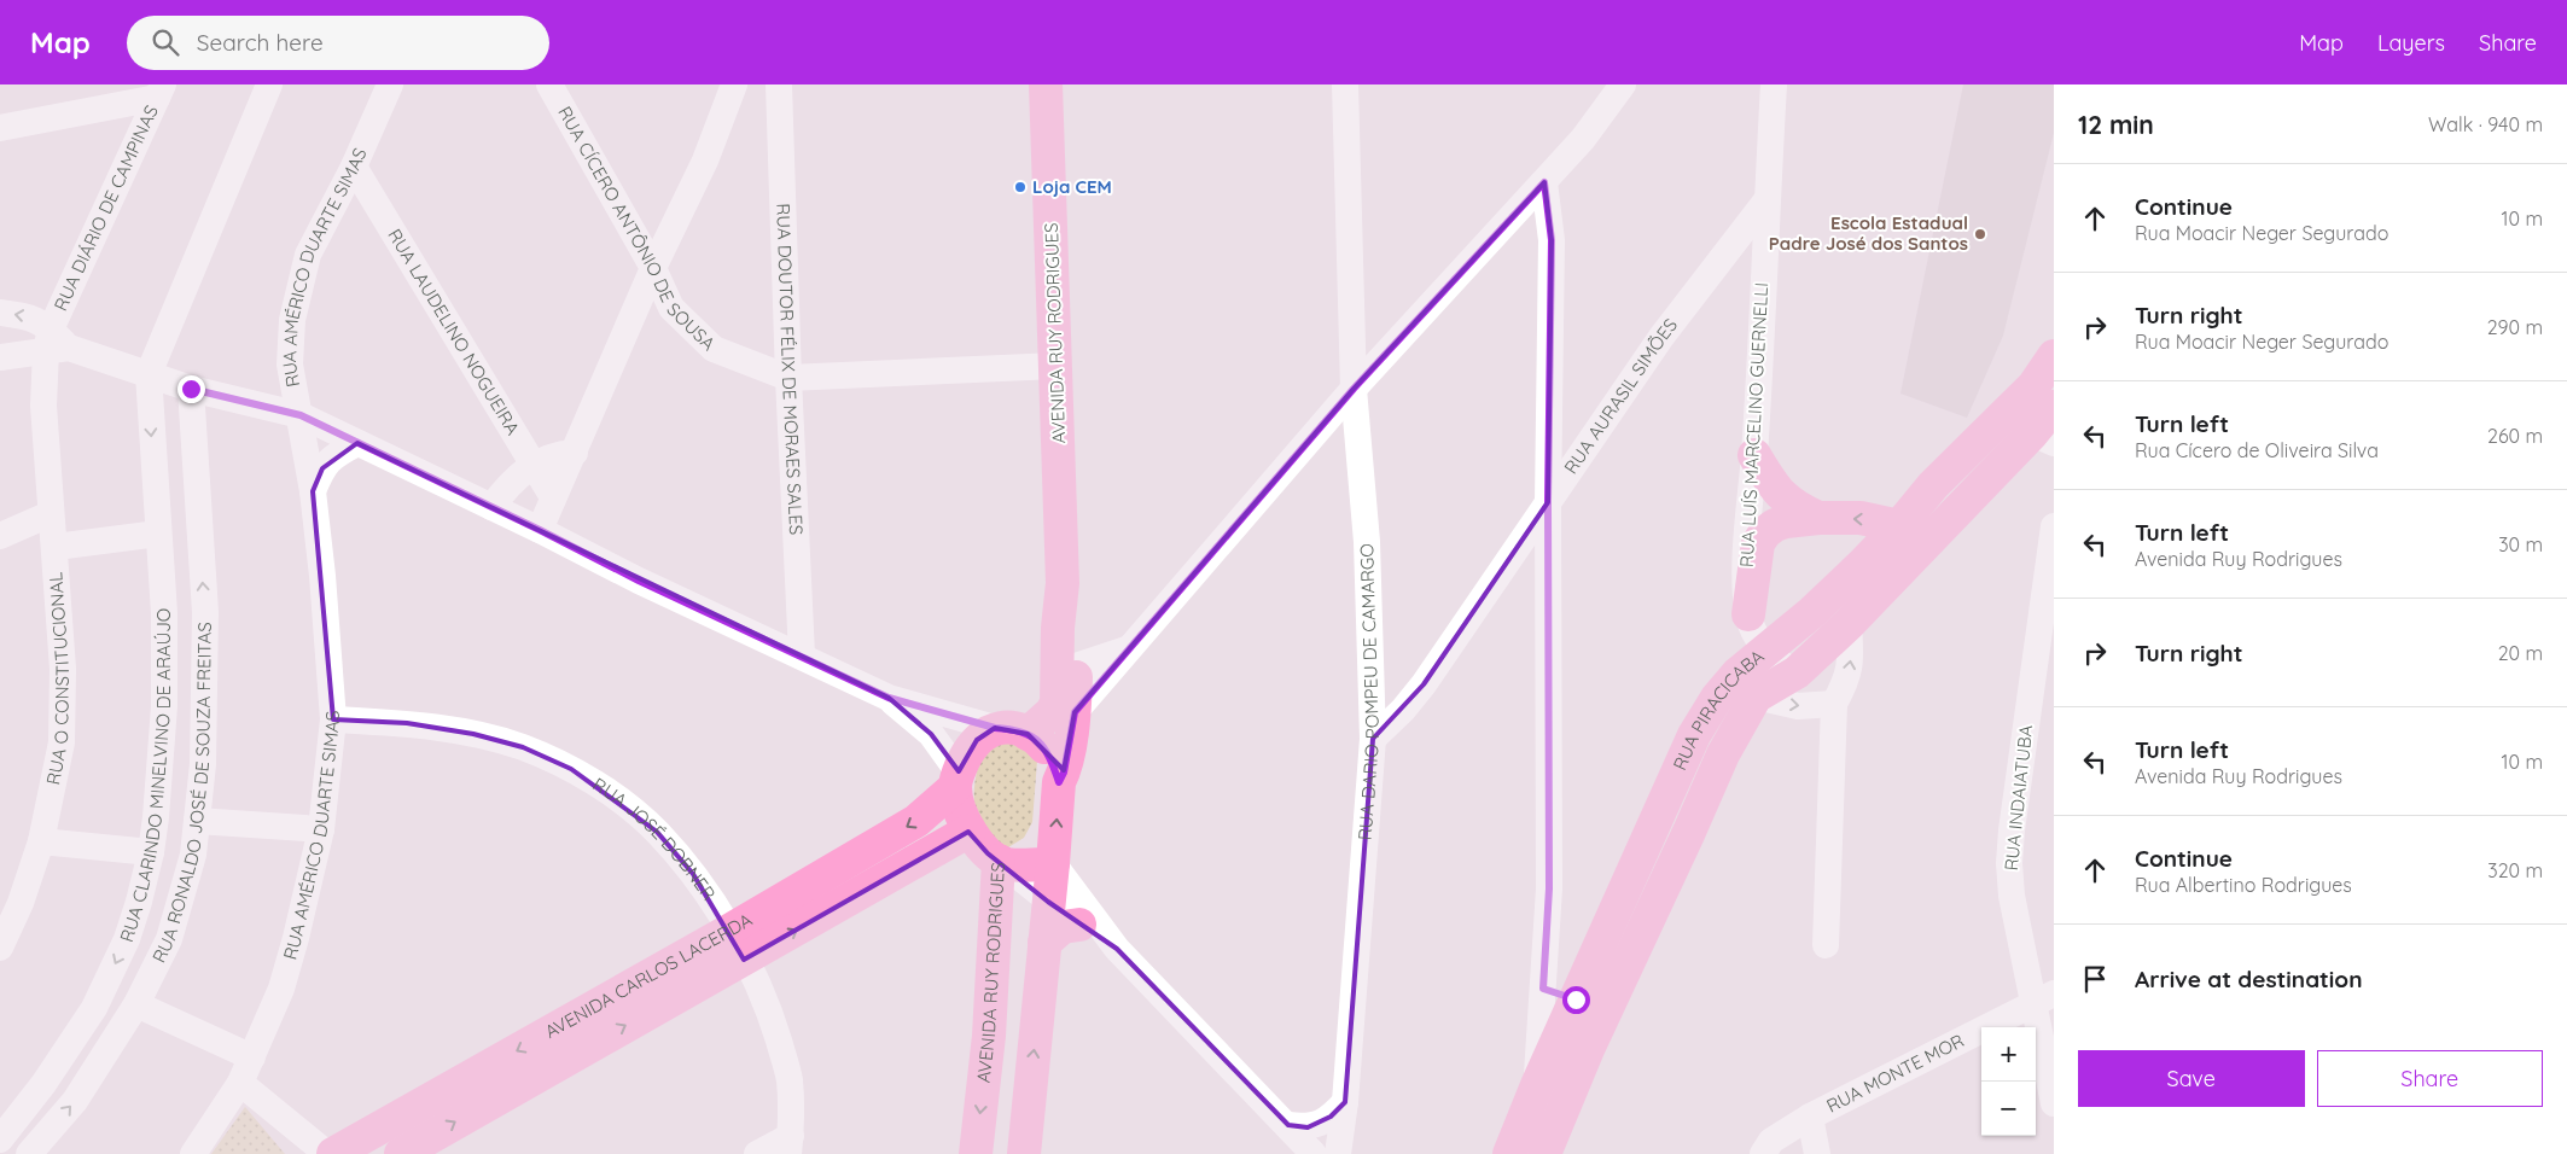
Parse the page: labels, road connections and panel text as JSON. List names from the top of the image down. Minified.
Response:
{"streets":{"main road":["AVENIDA RUY RODRIGUES","RUA PIRACICABA","AVENIDA CARLOS LACERDA"],"street":["RUA DIÁRIO DE CAMPINAS","RUA CÍCERO ANTÔNIO DE SOUSA","RUA AMÉRICO DUARTE SIMAS","RUA LAUDELINO NOGUEIRA","RUA DOUTOR FÉLIX DE MORAES SALES","RUA AURASIL SIMÕES","RUA LUÍS MARCELINO GUERNELLI","RUA O CONSTITUCIONAL","RUA DARIO POMPEU DE CAMARGO","RUA CLARINDO MINELVINO DE ARAÚJO","RUA RONALDO JOSÉ DE SOUZA FREITAS","RUA INDAIATUBA","RUA JOSÉ DOBNER","RUA MONTE MOR"]},"crossings":[["RUA DIÁRIO DE CAMPINAS","RUA O CONSTITUCIONAL"],["RUA CÍCERO ANTÔNIO DE SOUSA","AVENIDA RUY RODRIGUES"],["RUA CÍCERO ANTÔNIO DE SOUSA","RUA DOUTOR FÉLIX DE MORAES SALES"],["RUA AMÉRICO DUARTE SIMAS","RUA LAUDELINO NOGUEIRA"],["RUA AMÉRICO DUARTE SIMAS","RUA JOSÉ DOBNER"],["AVENIDA RUY RODRIGUES","AVENIDA CARLOS LACERDA"],["RUA AURASIL SIMÕES","RUA LUÍS MARCELINO GUERNELLI"],["RUA AURASIL SIMÕES","RUA DARIO POMPEU DE CAMARGO"],["RUA LUÍS MARCELINO GUERNELLI","RUA PIRACICABA"],["RUA INDAIATUBA","RUA MONTE MOR"],["RUA JOSÉ DOBNER","AVENIDA CARLOS LACERDA"]],"one_way":["RUA CLARINDO MINELVINO DE ARAÚJO","RUA RONALDO JOSÉ DE SOUZA FREITAS"],"places":["Loja CEM","Escola Estadual Padre José dos Santos"],"page":{"header":"Map","search":"Search here","nav":["Map","Layers","Share"],"heading":["12 min","Walk · 940 m"],"list":[["Continue","Rua Moacir Neger Segurado","10 m"],["Turn right","Rua Moacir Neger Segurado","290 m"],["Turn left","Rua Cícero de Oliveira Silva","260 m"],["Turn left","Avenida Ruy Rodrigues","30 m"],["Turn right","20 m"],["Turn left","Avenida Ruy Rodrigues","10 m"],["Continue","Rua Albertino Rodrigues","320 m"],"Arrive at destination"],"map_buttons":["+","−"],"buttons":["Save","Share"]}}
